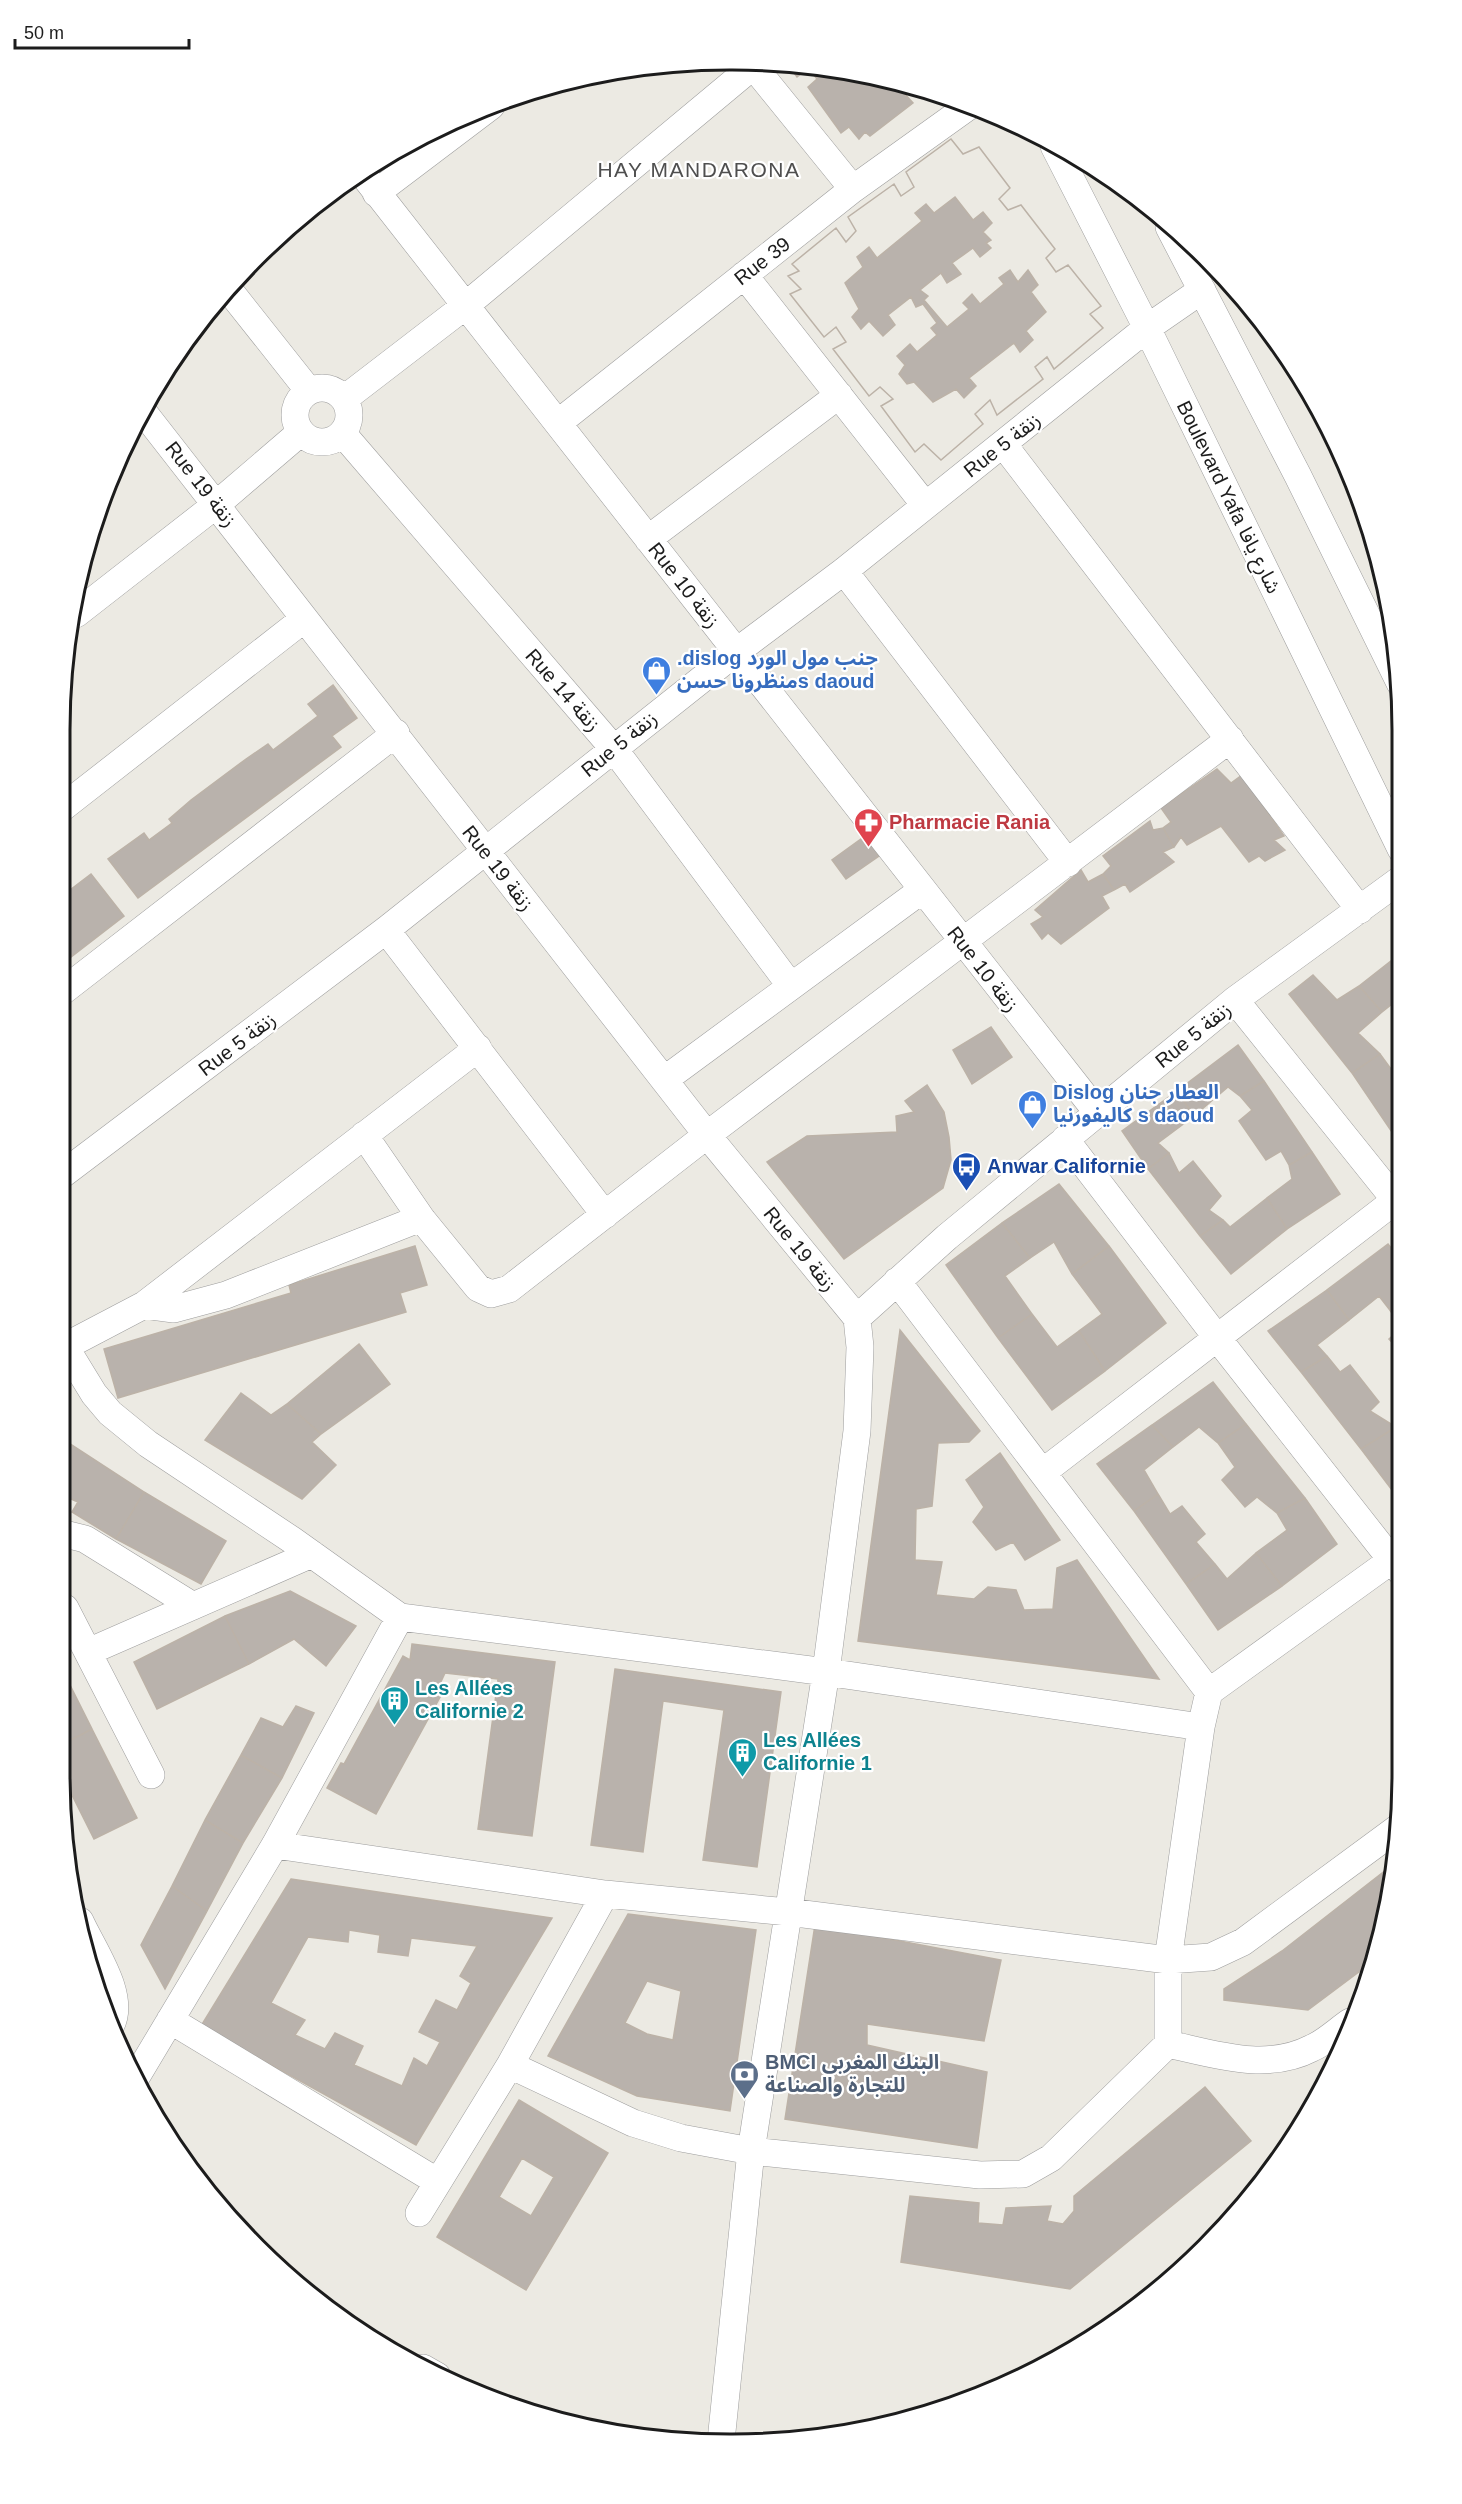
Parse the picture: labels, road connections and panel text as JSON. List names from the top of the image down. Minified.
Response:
{"streets":{"street":["Rue 39","Rue 5 زنقة","Rue 19 زنقة","Boulevard Yafa شارع يافا","Rue 10 زنقة","Rue 14 زنقة"]},"crossings":[["Rue 39","Rue 10 زنقة"],["Rue 5 زنقة","Rue 19 زنقة"],["Rue 5 زنقة","Boulevard Yafa شارع يافا"],["Rue 5 زنقة","Rue 10 زنقة"],["Rue 5 زنقة","Rue 14 زنقة"]],"districts":["HAY MANDARONA"],"places":{"shop":[".dislog جنب مول الورد منظرونا حسنs daoud","Dislog العطار جنان كاليفورنيا s daoud"],"pharmacy":["Pharmacie Rania"],"bus stop":["Anwar Californie"],"building":["Les Allées Californie 2","Les Allées Californie 1"],"bank":["BMCI البنك المغربي للتجارة والصناعة"]},"scale_bar":"50 m"}
